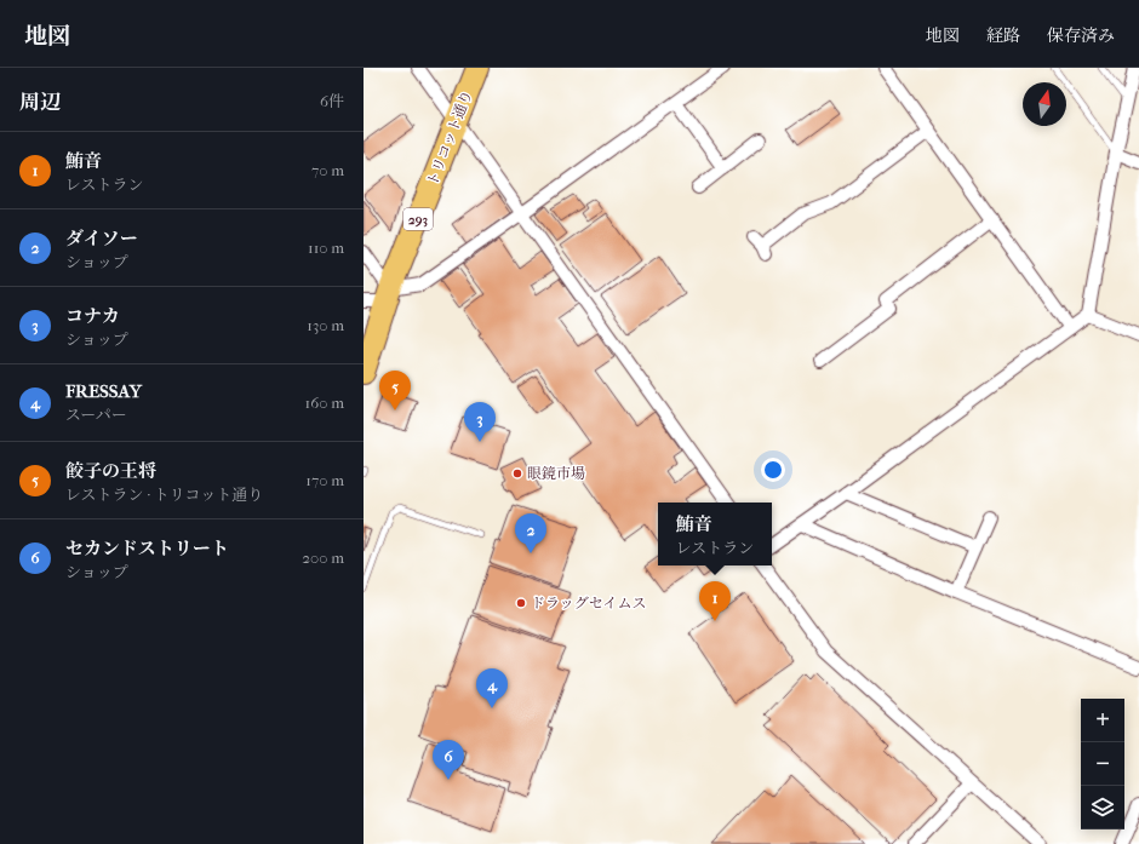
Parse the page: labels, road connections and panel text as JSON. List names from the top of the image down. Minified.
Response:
{"streets":{"highway":["トリコット通り","293"]},"places":["眼鏡市場","ドラッグセイムス"],"north":"top","page":{"header":"地図","nav":["地図","経路","保存済み"],"heading":["周辺","6件"],"list":[{"mark":"1","name":"鮪音","note":"レストラン","value":"70 m"},{"mark":"2","name":"ダイソー","note":"ショップ","value":"110 m"},{"mark":"3","name":"コナカ","note":"ショップ","value":"130 m"},{"mark":"4","name":"FRESSAY","note":"スーパー","value":"160 m"},{"mark":"5","name":"餃子の王将","note":"レストラン · トリコット通り","value":"170 m"},{"mark":"6","name":"セカンドストリート","note":"ショップ","value":"200 m"}],"pins":["5","3","2","1","4","6"],"popup":["鮪音","レストラン"],"map_buttons":["+","−"]}}
